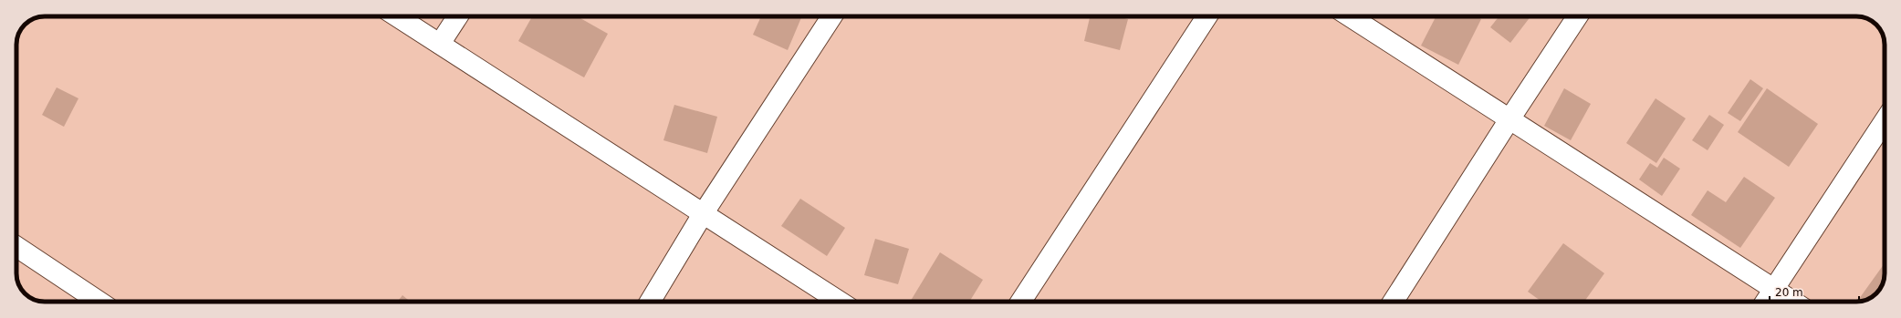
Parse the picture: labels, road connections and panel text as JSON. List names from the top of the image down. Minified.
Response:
{"scale_bar":"20 m"}
